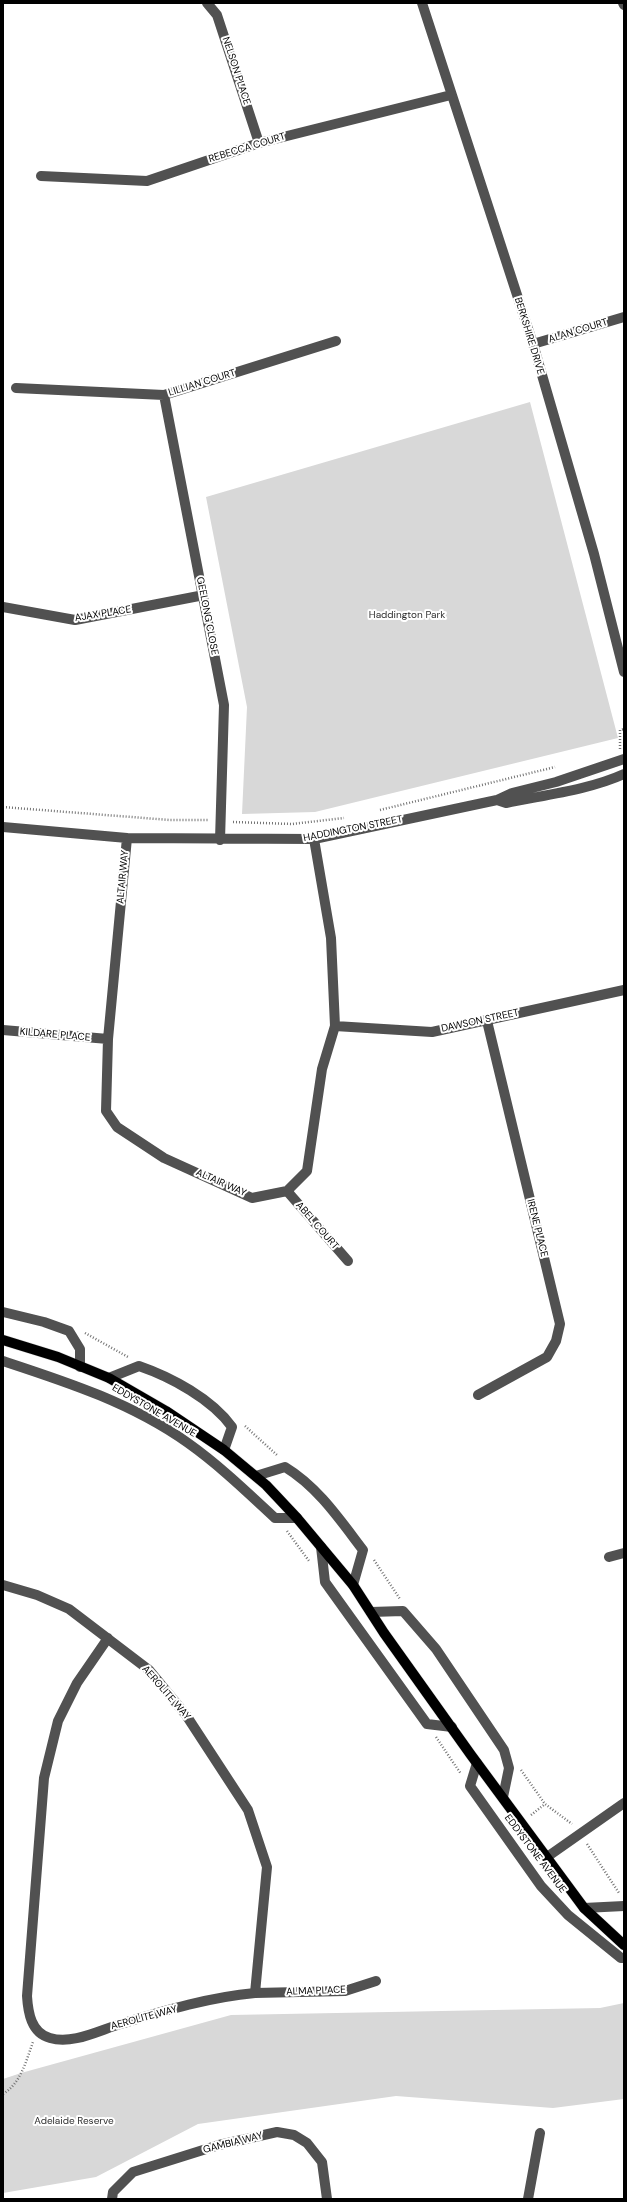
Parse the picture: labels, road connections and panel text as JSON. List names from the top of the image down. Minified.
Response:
{"streets":{"main road":["EDDYSTONE AVENUE"],"street":["NELSON PLACE","REBECCA COURT","ALAN COURT","BERKSHIRE DRIVE","LILLIAN COURT","AJAX PLACE","GEELONG CLOSE","HADDINGTON STREET","ALTAIR WAY","DAWSON STREET","KILDARE PLACE","ABEL COURT","IRENE PLACE","AEROLITE WAY","ALMA PLACE","GAMBIA WAY"]},"crossings":[["NELSON PLACE","REBECCA COURT"],["REBECCA COURT","BERKSHIRE DRIVE"],["ALAN COURT","BERKSHIRE DRIVE"],["LILLIAN COURT","GEELONG CLOSE"],["AJAX PLACE","GEELONG CLOSE"],["GEELONG CLOSE","HADDINGTON STREET"],["HADDINGTON STREET","ALTAIR WAY"],["ALTAIR WAY","KILDARE PLACE"],["ALTAIR WAY","ABEL COURT"],["DAWSON STREET","IRENE PLACE"],["AEROLITE WAY","ALMA PLACE"]],"parks":["Haddington Park","Adelaide Reserve"]}
